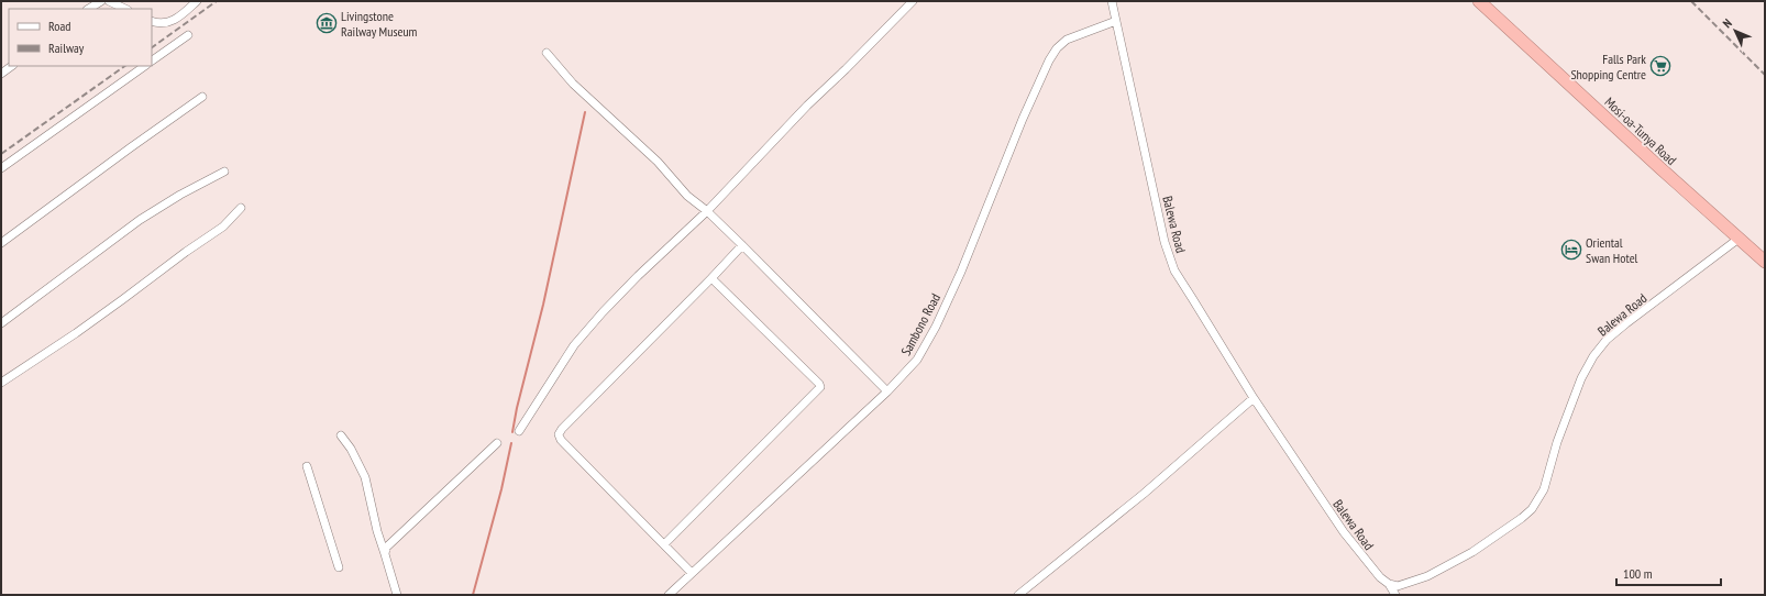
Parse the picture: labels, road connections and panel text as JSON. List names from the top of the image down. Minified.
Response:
{"streets":{"highway":["Mosi-oa-Tunya Road"],"street":["Balewa Road","Sambono Road"]},"crossings":[["Mosi-oa-Tunya Road","Balewa Road"],["Balewa Road","Sambono Road"]],"places":{"museum":["Livingstone Railway Museum"],"supermarket":["Falls Park Shopping Centre"],"hotel":["Oriental Swan Hotel"]},"legend":["Road","Railway"],"scale_bar":"100 m","north":"top left"}
